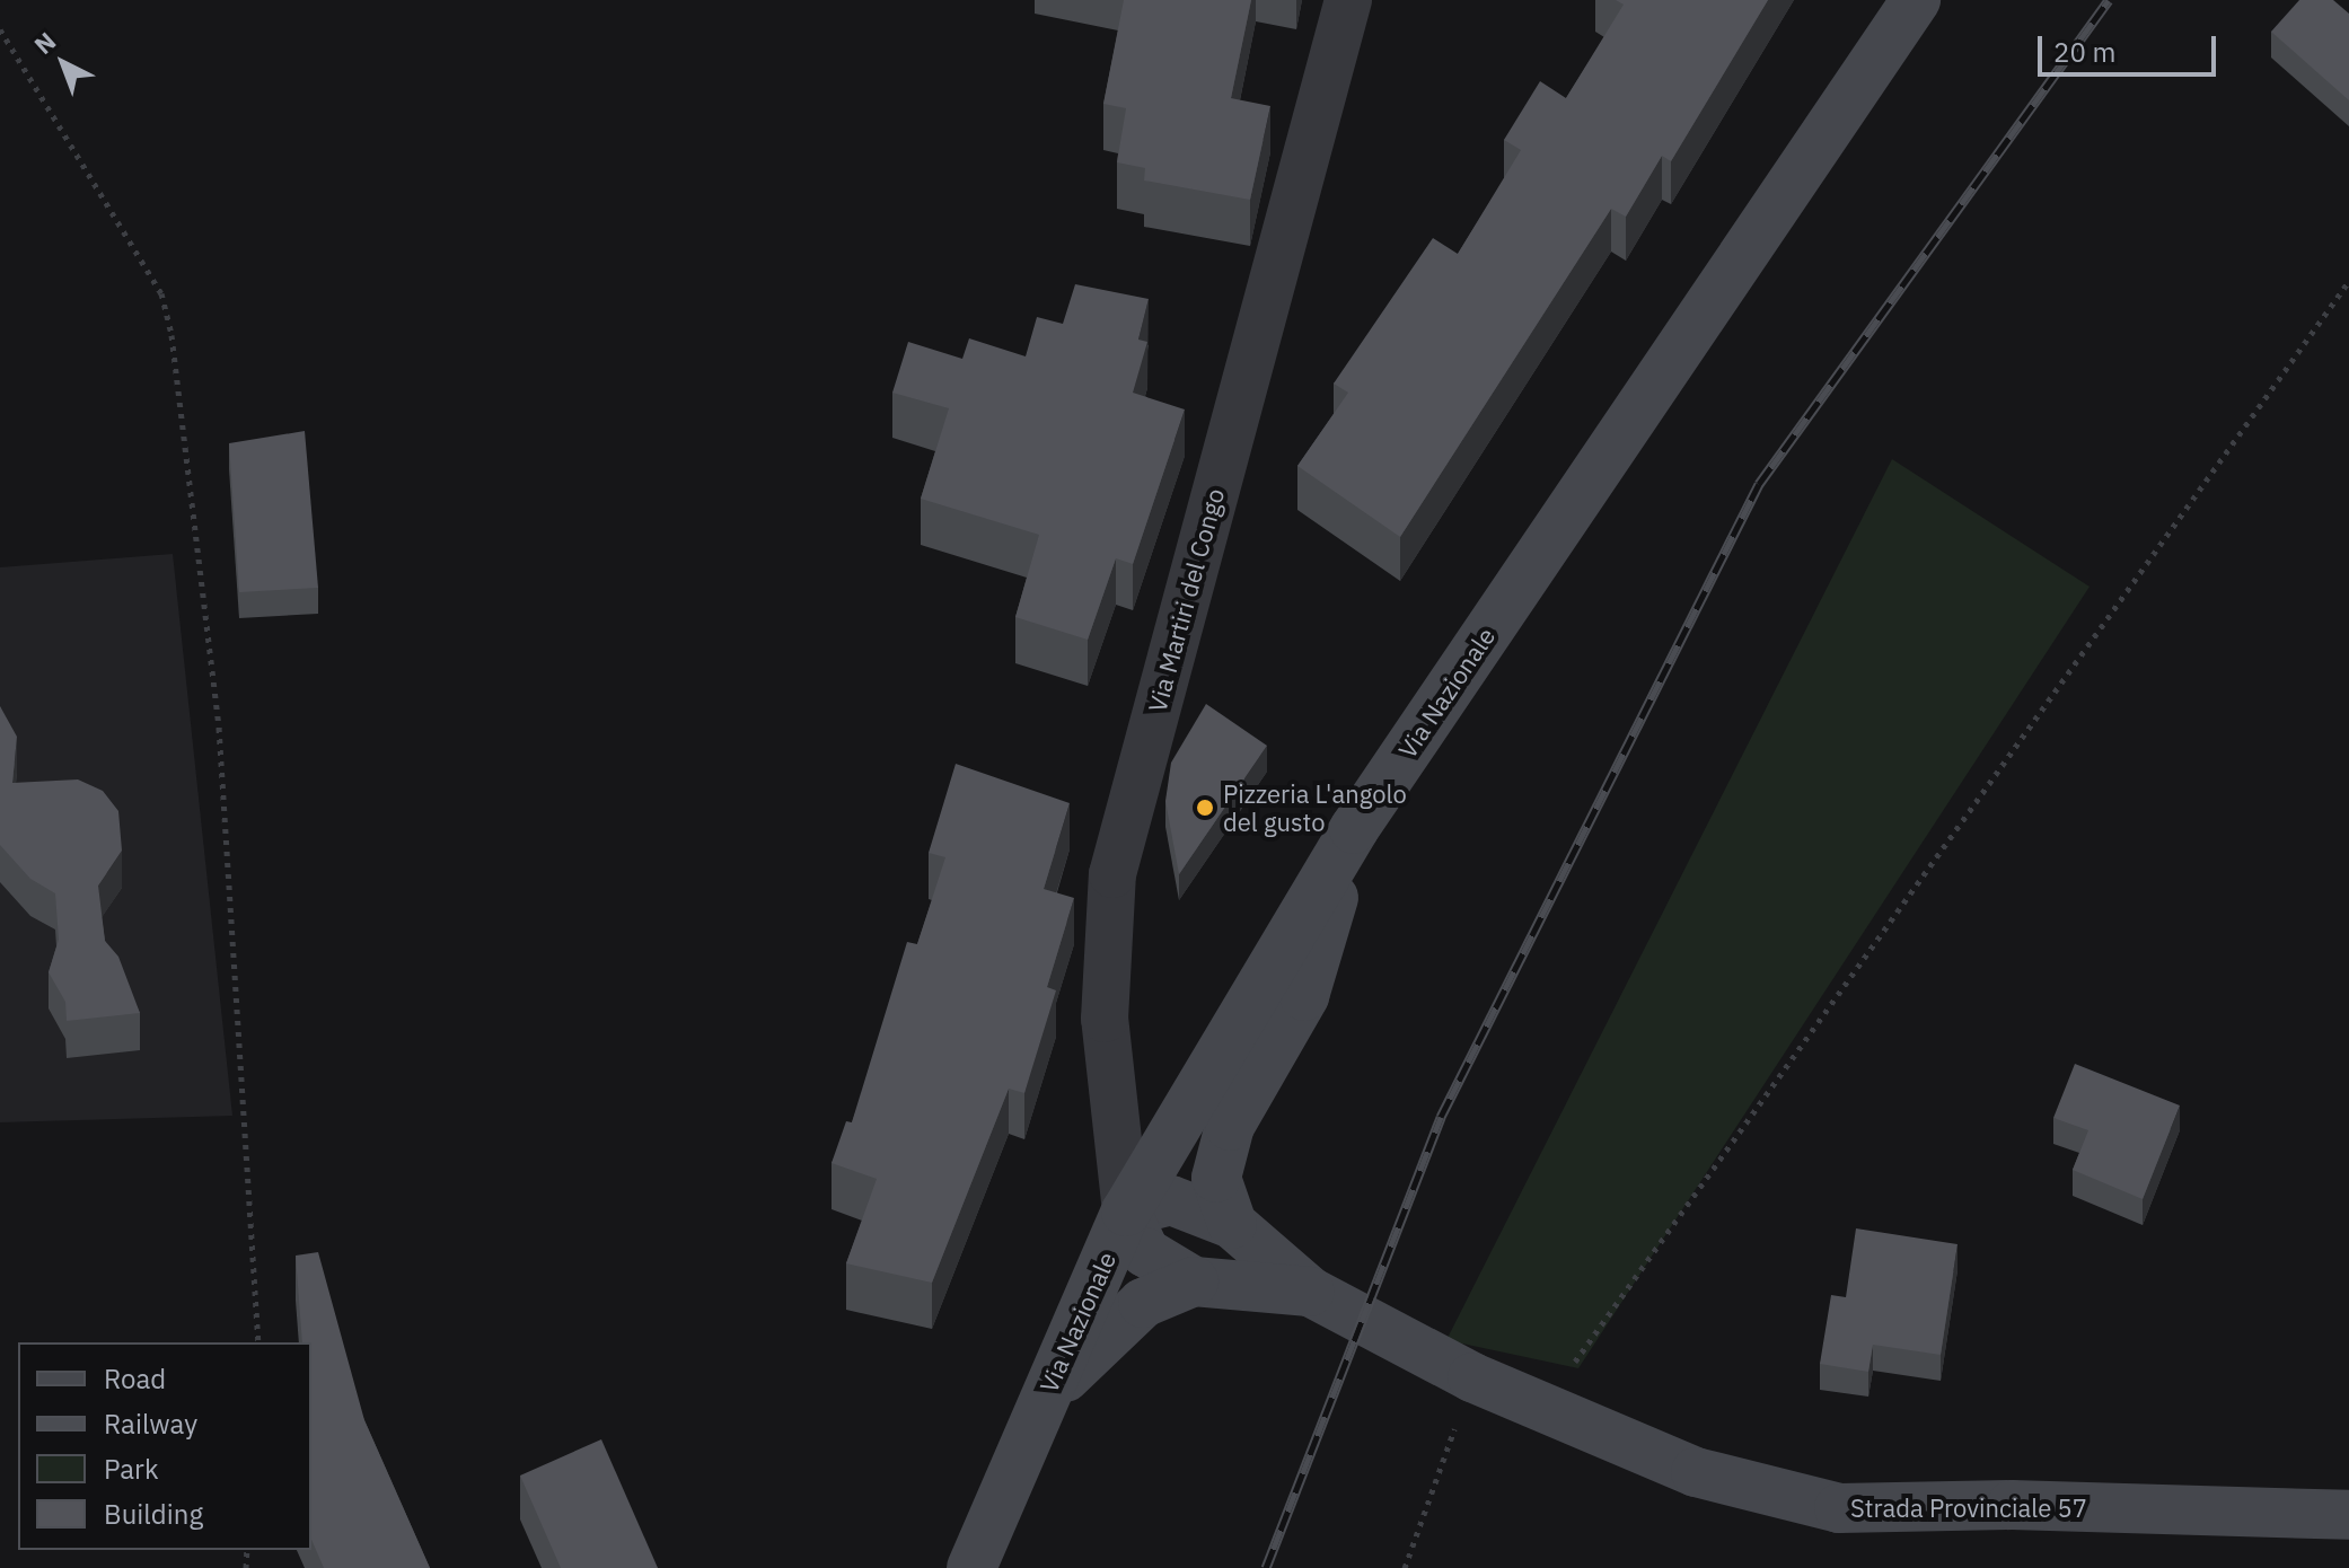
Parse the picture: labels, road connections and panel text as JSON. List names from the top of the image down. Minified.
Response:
{"streets":{"main road":["Via Nazionale","Strada Provinciale 57"],"street":["Via Martiri del Congo"]},"crossings":[["Via Martiri del Congo","Via Nazionale"],["Via Martiri del Congo","Strada Provinciale 57"],["Via Nazionale","Strada Provinciale 57"]],"places":["Pizzeria L'angolo del gusto"],"legend":["Road","Railway","Park","Building"],"scale_bar":"20 m","north":"top left"}
